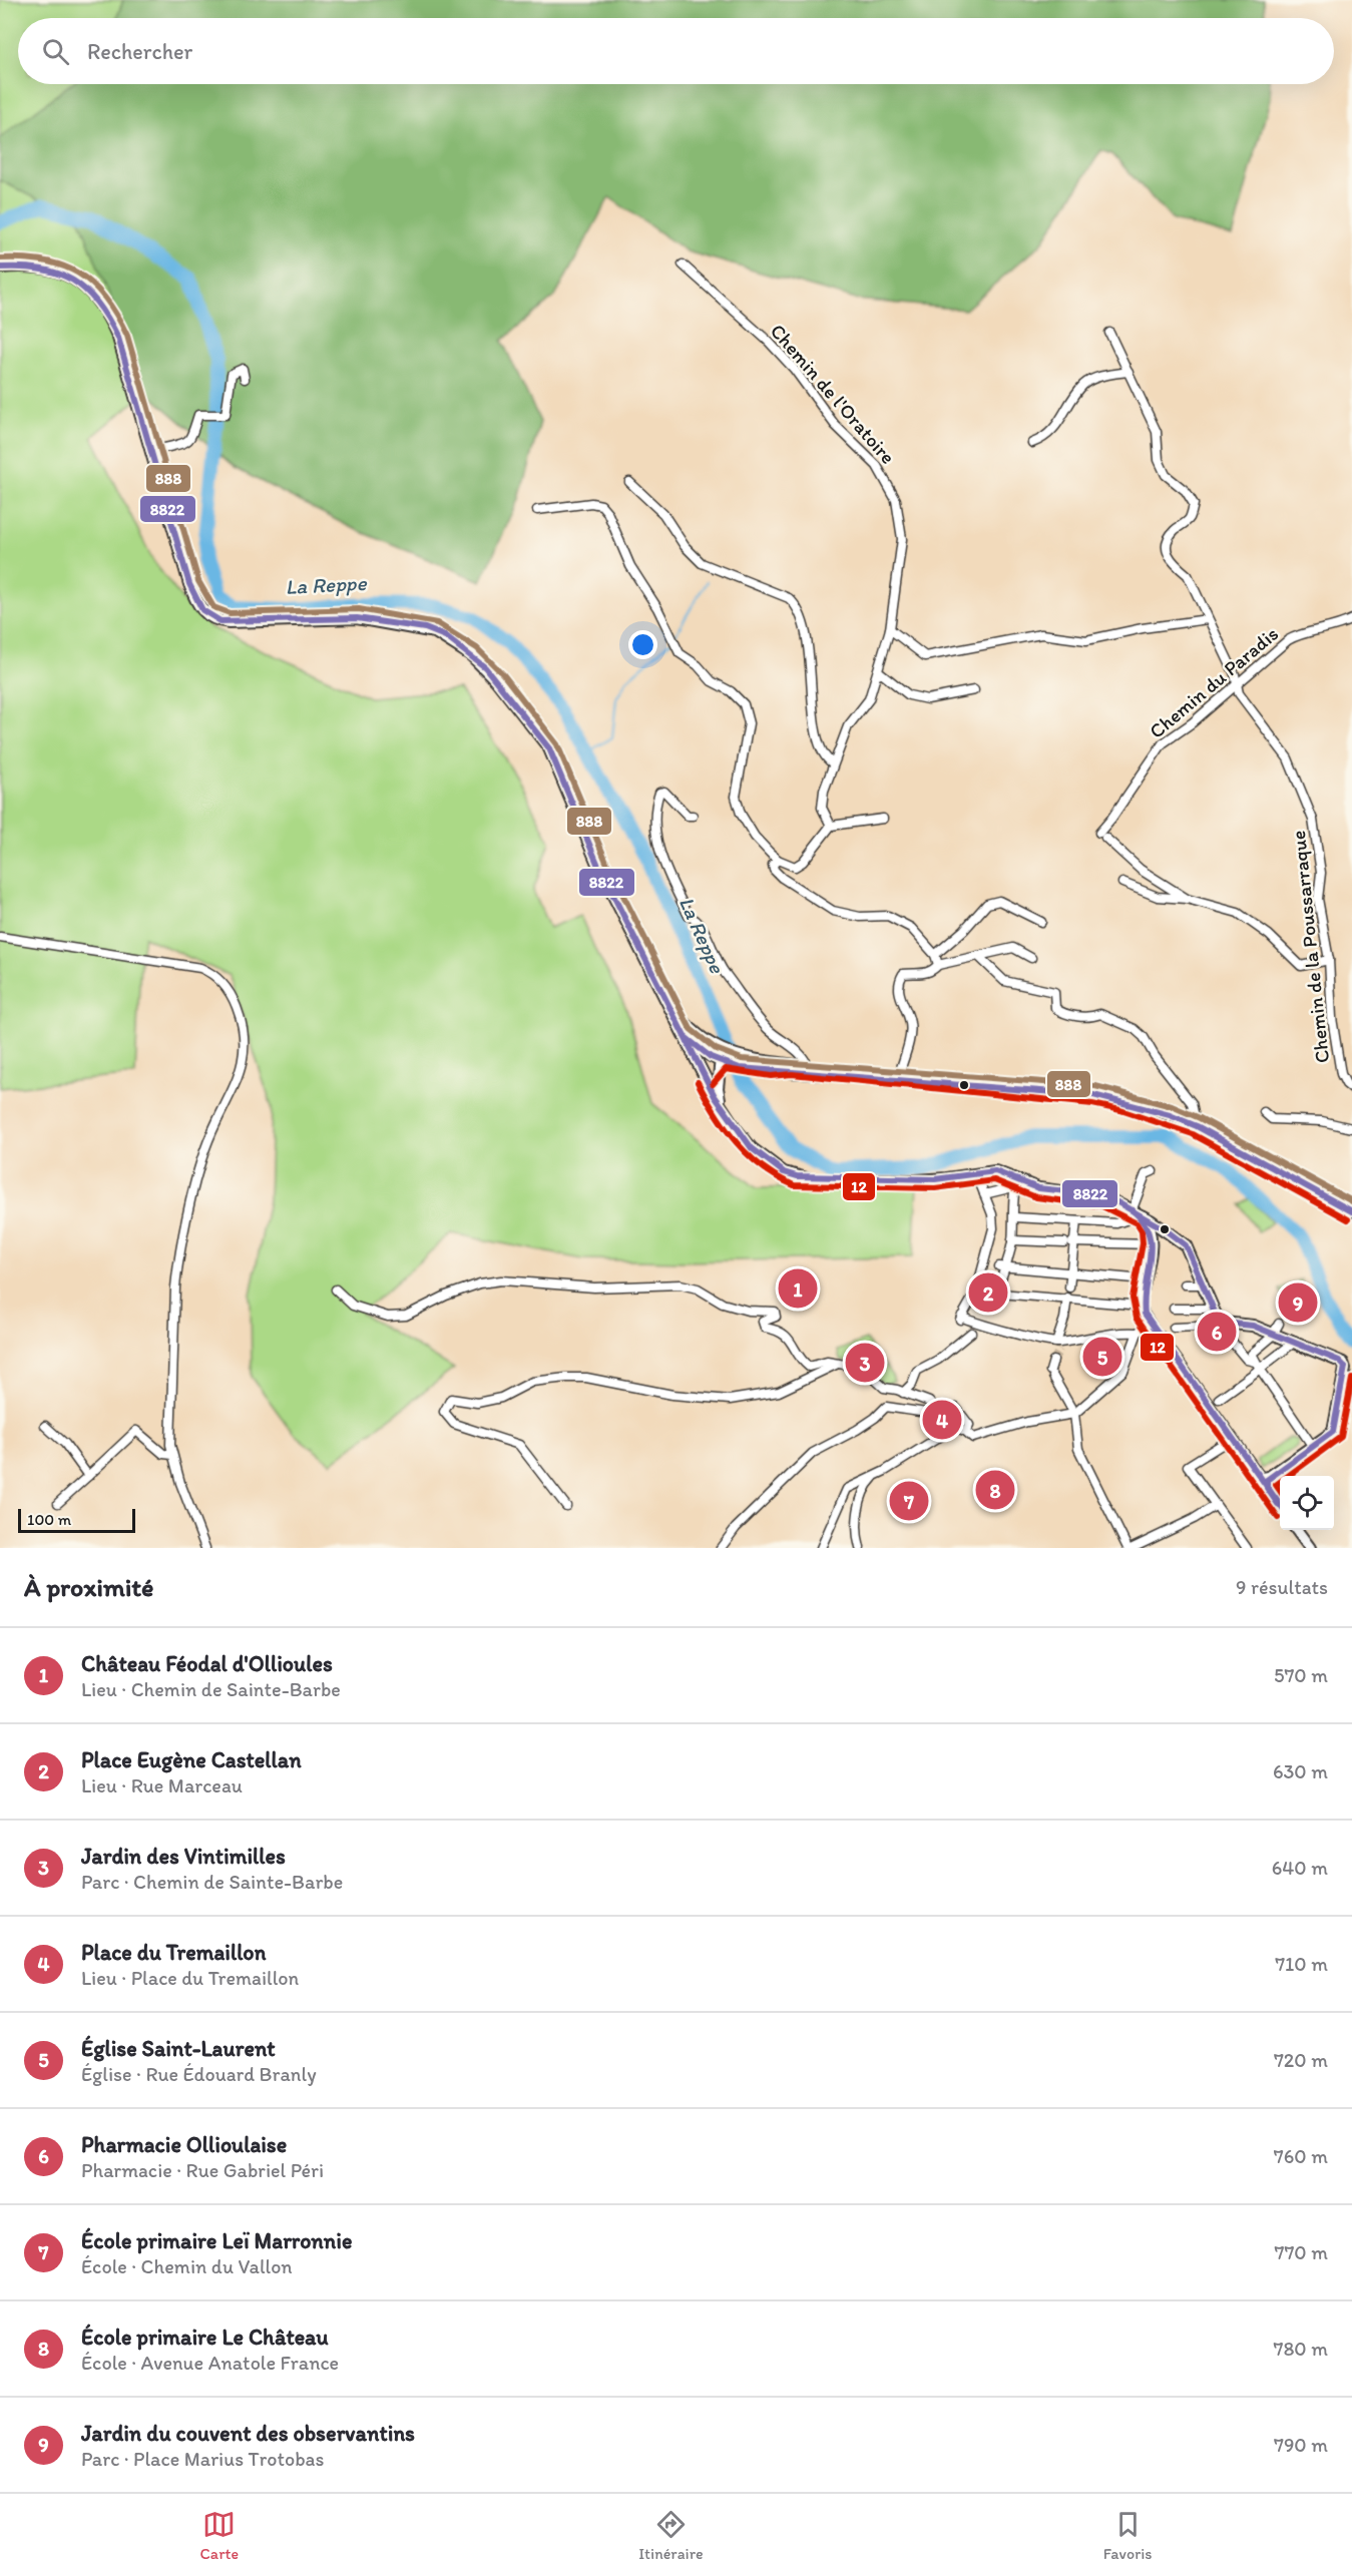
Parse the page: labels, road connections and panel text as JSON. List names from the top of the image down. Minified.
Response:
{"streets":{"street":["Chemin de l'Oratoire","Chemin du Paradis","Chemin de la Poussarraque"]},"crossings":[["Chemin du Paradis","Chemin de la Poussarraque"]],"water":["La Reppe"],"lines":["transit line 888","transit line 8822","transit line 12"],"scale_bar":"100 m","page":{"search":"Rechercher","pins":["1","2","9","6","5","3","4","8","7"],"scale":"100 m","heading":["À proximité","9 résultats"],"list":[{"mark":"1","name":"Château Féodal d'Ollioules","note":"Lieu · Chemin de Sainte-Barbe","value":"570 m"},{"mark":"2","name":"Place Eugène Castellan","note":"Lieu · Rue Marceau","value":"630 m"},{"mark":"3","name":"Jardin des Vintimilles","note":"Parc · Chemin de Sainte-Barbe","value":"640 m"},{"mark":"4","name":"Place du Tremaillon","note":"Lieu · Place du Tremaillon","value":"710 m"},{"mark":"5","name":"Église Saint-Laurent","note":"Église · Rue Édouard Branly","value":"720 m"},{"mark":"6","name":"Pharmacie Ollioulaise","note":"Pharmacie · Rue Gabriel Péri","value":"760 m"},{"mark":"7","name":"École primaire Leï Marronnie","note":"École · Chemin du Vallon","value":"770 m"},{"mark":"8","name":"École primaire Le Château","note":"École · Avenue Anatole France","value":"780 m"},{"mark":"9","name":"Jardin du couvent des observantins","note":"Parc · Place Marius Trotobas","value":"790 m"}],"nav":["Carte","Itinéraire","Favoris"]}}
